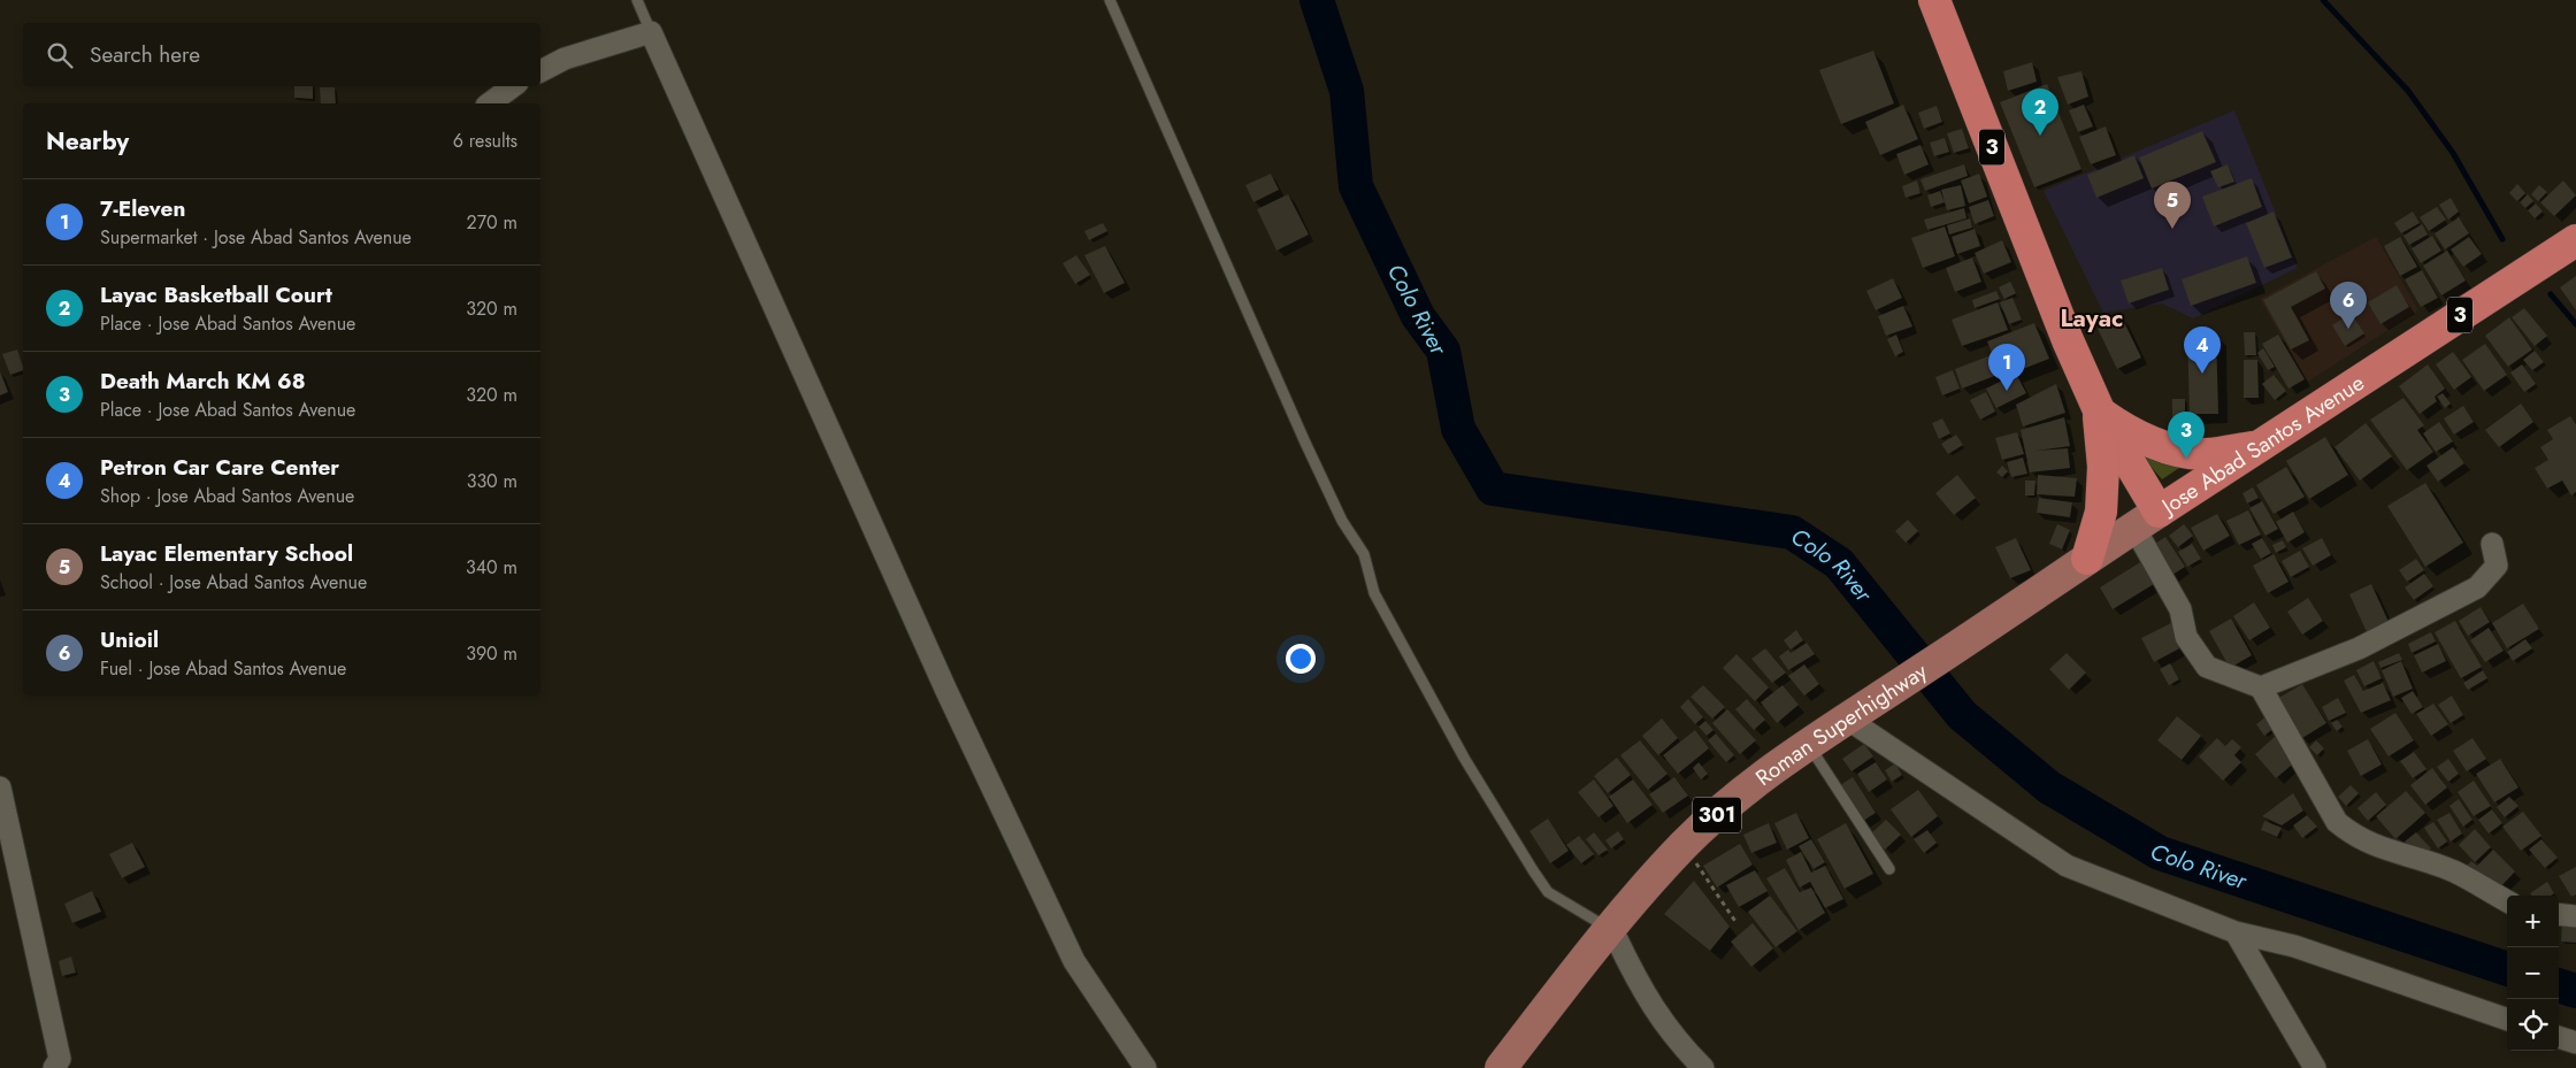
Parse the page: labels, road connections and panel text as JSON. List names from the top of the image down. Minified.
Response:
{"streets":{"highway":["3","Jose Abad Santos Avenue"],"main road":["Roman Superhighway","301"]},"crossings":[["3","Jose Abad Santos Avenue"],["Jose Abad Santos Avenue","Roman Superhighway"]],"districts":["Layac"],"water":["Colo River"],"page":{"search":"Search here","pins":["2","5","6","4","1","3"],"heading":["Nearby","6 results"],"list":[{"mark":"1","name":"7-Eleven","note":"Supermarket · Jose Abad Santos Avenue","value":"270 m"},{"mark":"2","name":"Layac Basketball Court","note":"Place · Jose Abad Santos Avenue","value":"320 m"},{"mark":"3","name":"Death March KM 68","note":"Place · Jose Abad Santos Avenue","value":"320 m"},{"mark":"4","name":"Petron Car Care Center","note":"Shop · Jose Abad Santos Avenue","value":"330 m"},{"mark":"5","name":"Layac Elementary School","note":"School · Jose Abad Santos Avenue","value":"340 m"},{"mark":"6","name":"Unioil","note":"Fuel · Jose Abad Santos Avenue","value":"390 m"}],"map_buttons":["+","−"]}}
